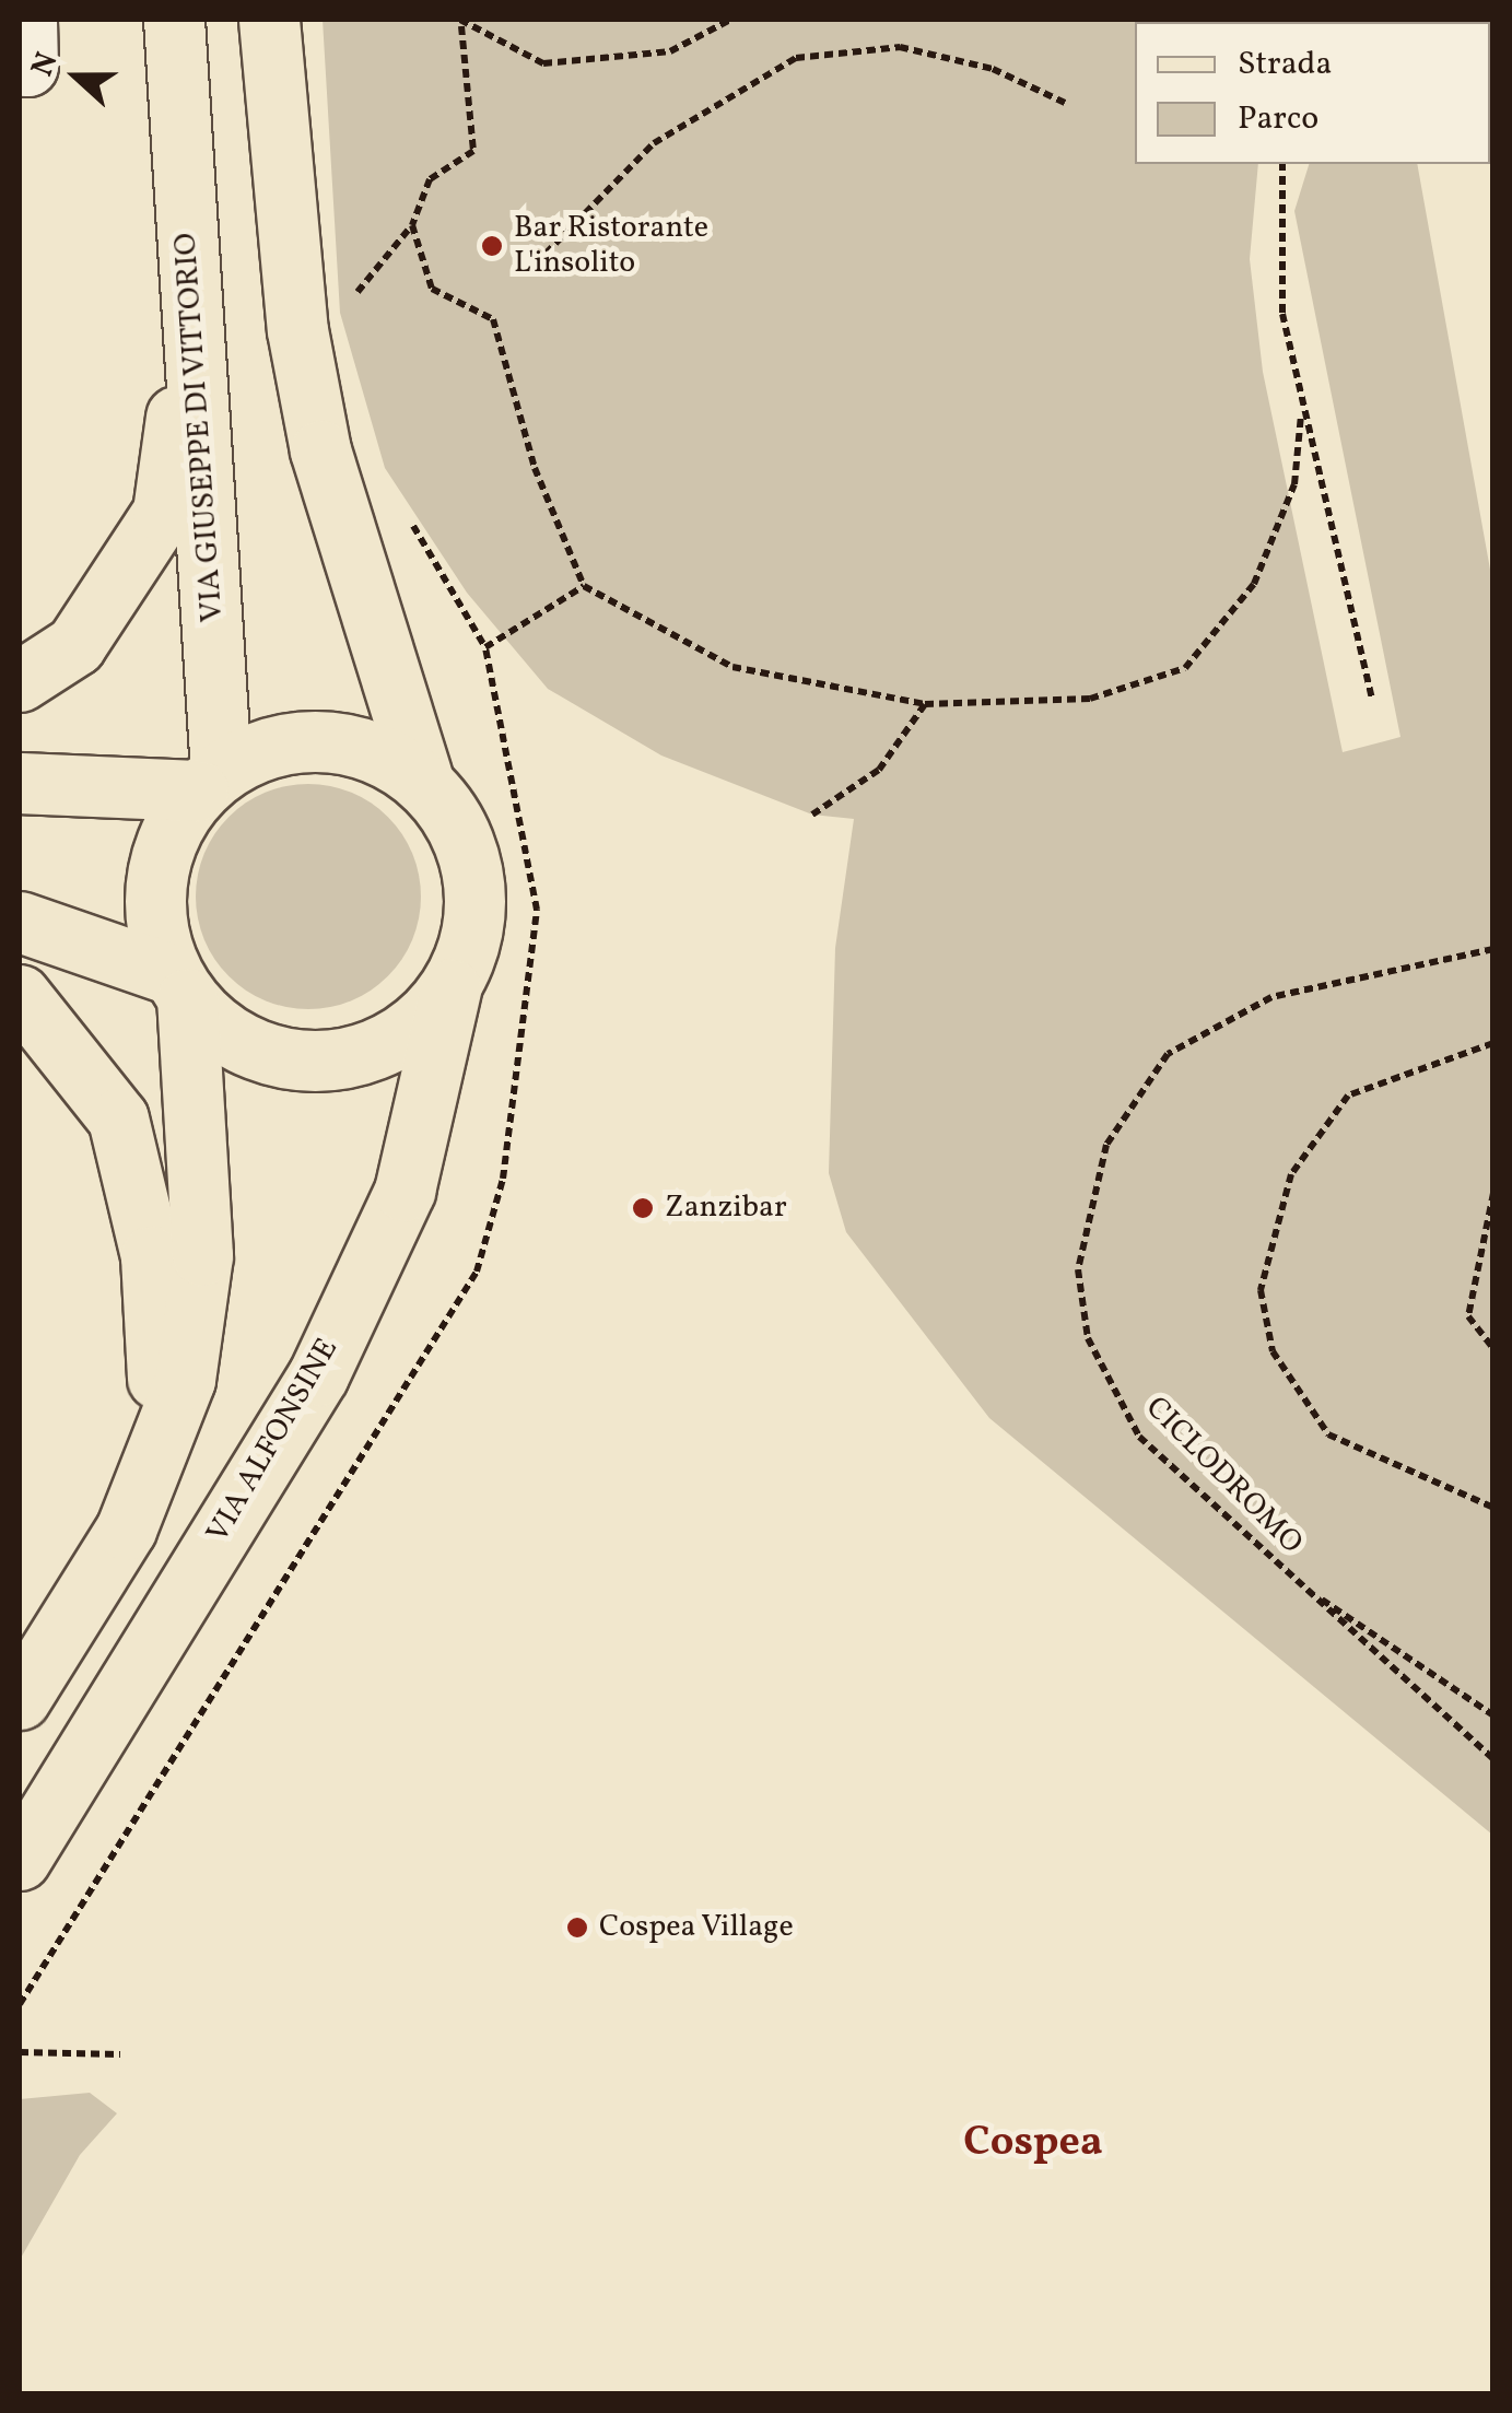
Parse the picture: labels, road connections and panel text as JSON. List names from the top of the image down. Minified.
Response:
{"streets":{"main road":["VIA GIUSEPPE DI VITTORIO","VIA ALFONSINE"],"path":["CICLODROMO"]},"crossings":[["VIA GIUSEPPE DI VITTORIO","VIA ALFONSINE"]],"districts":["Cospea"],"places":["Bar Ristorante L'insolito","Zanzibar","Cospea Village"],"legend":["Strada","Parco"],"north":"left"}
